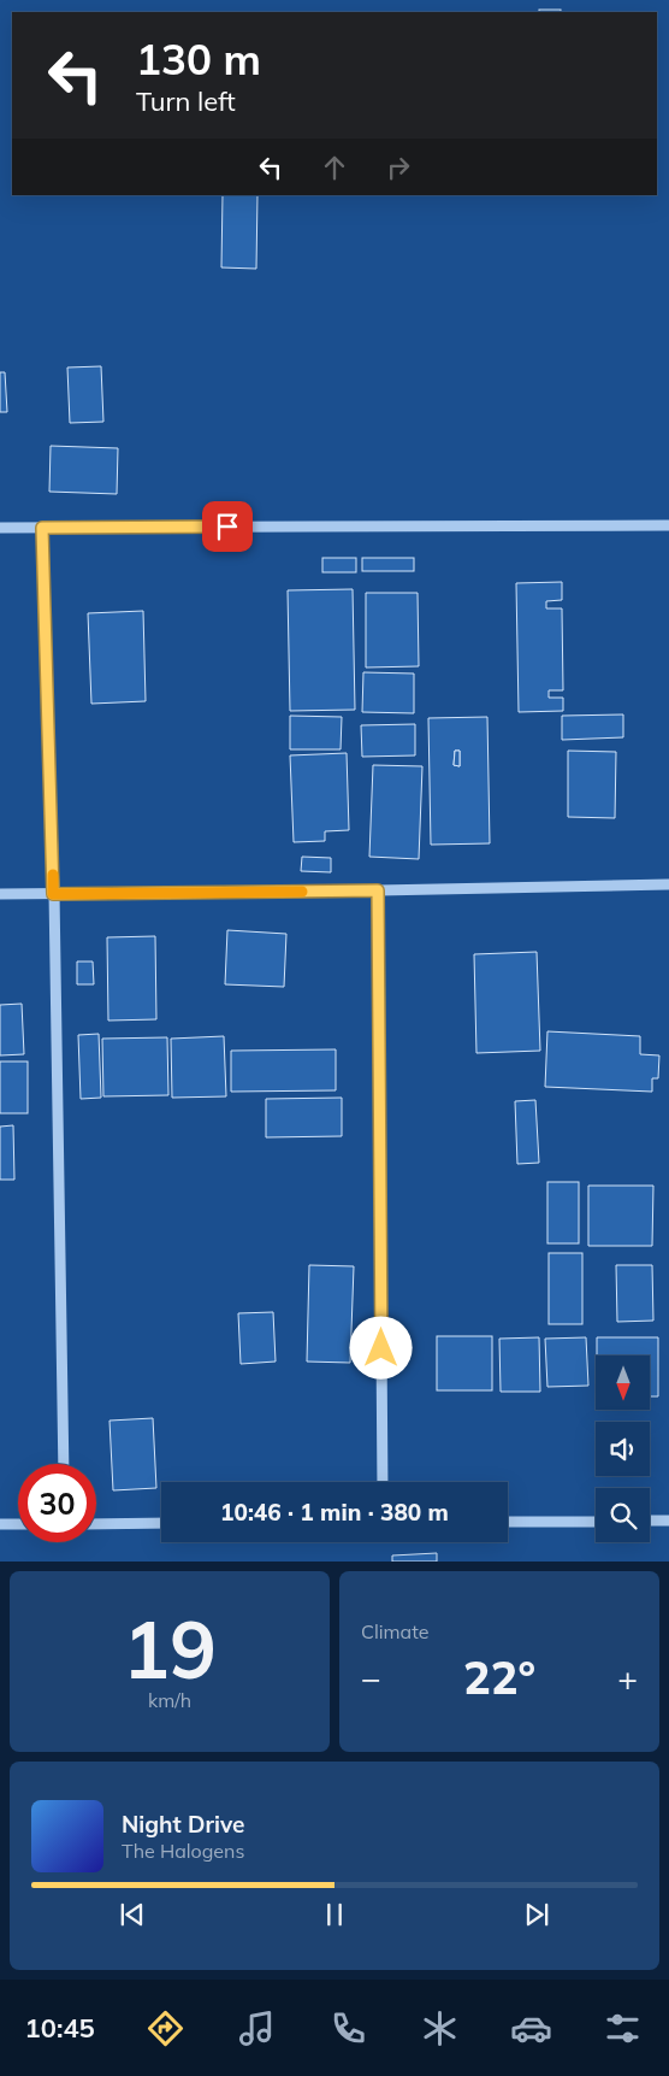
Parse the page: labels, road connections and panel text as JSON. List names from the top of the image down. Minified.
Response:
{"north":"bottom","page":{"turn":["130 m","Turn left"],"limit":"30","trip":"10:46 · 1 min · 380 m","tile":[["19","km/h"],"Climate"],"heat":["−","22°","+"],"song":["Night Drive","The Halogens"],"tabs":"10:45"}}
